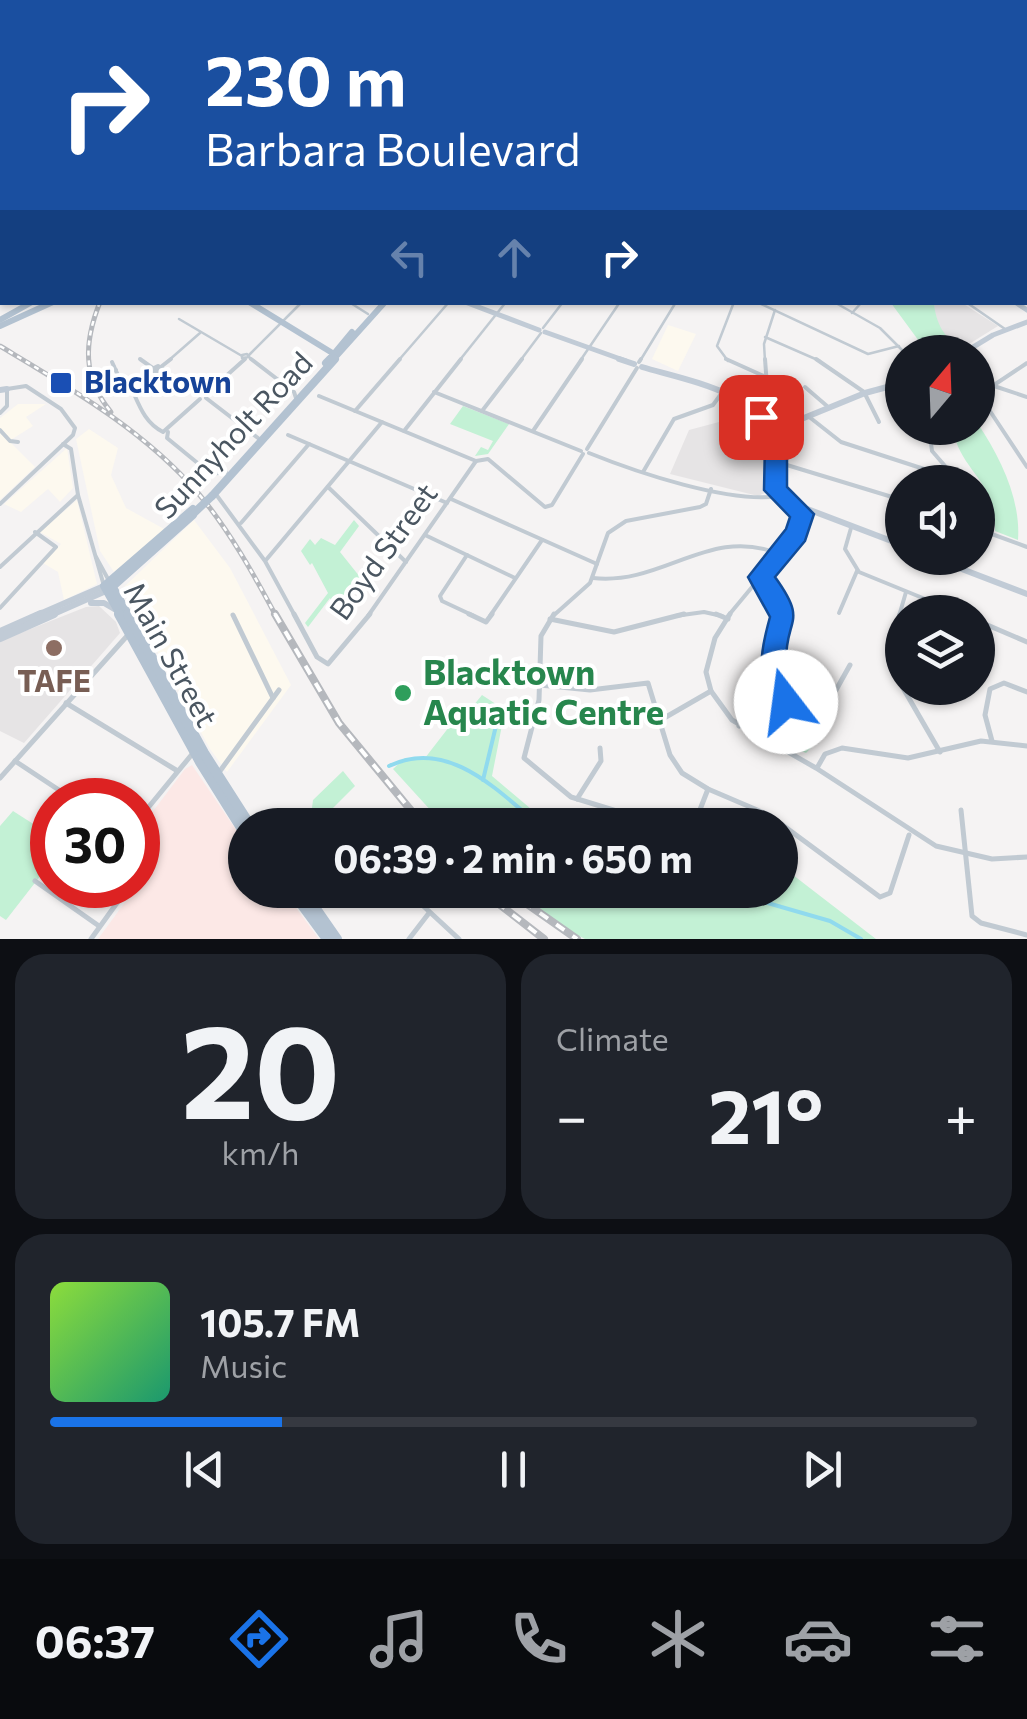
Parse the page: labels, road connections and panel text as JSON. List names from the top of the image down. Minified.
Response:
{"streets":{"main road":["Sunnyholt Road","Main Street"],"street":["Boyd Street"]},"crossings":[["Sunnyholt Road","Main Street"]],"places":{"transit":["Blacktown"],"other":["TAFE","Blacktown Aquatic Centre"]},"north":"top","page":{"turn":["230 m","Barbara Boulevard"],"limit":"30","trip":"06:39 · 2 min · 650 m","tile":[["20","km/h"],"Climate"],"heat":["−","21°","+"],"song":["105.7 FM","Music"],"tabs":"06:37"}}
